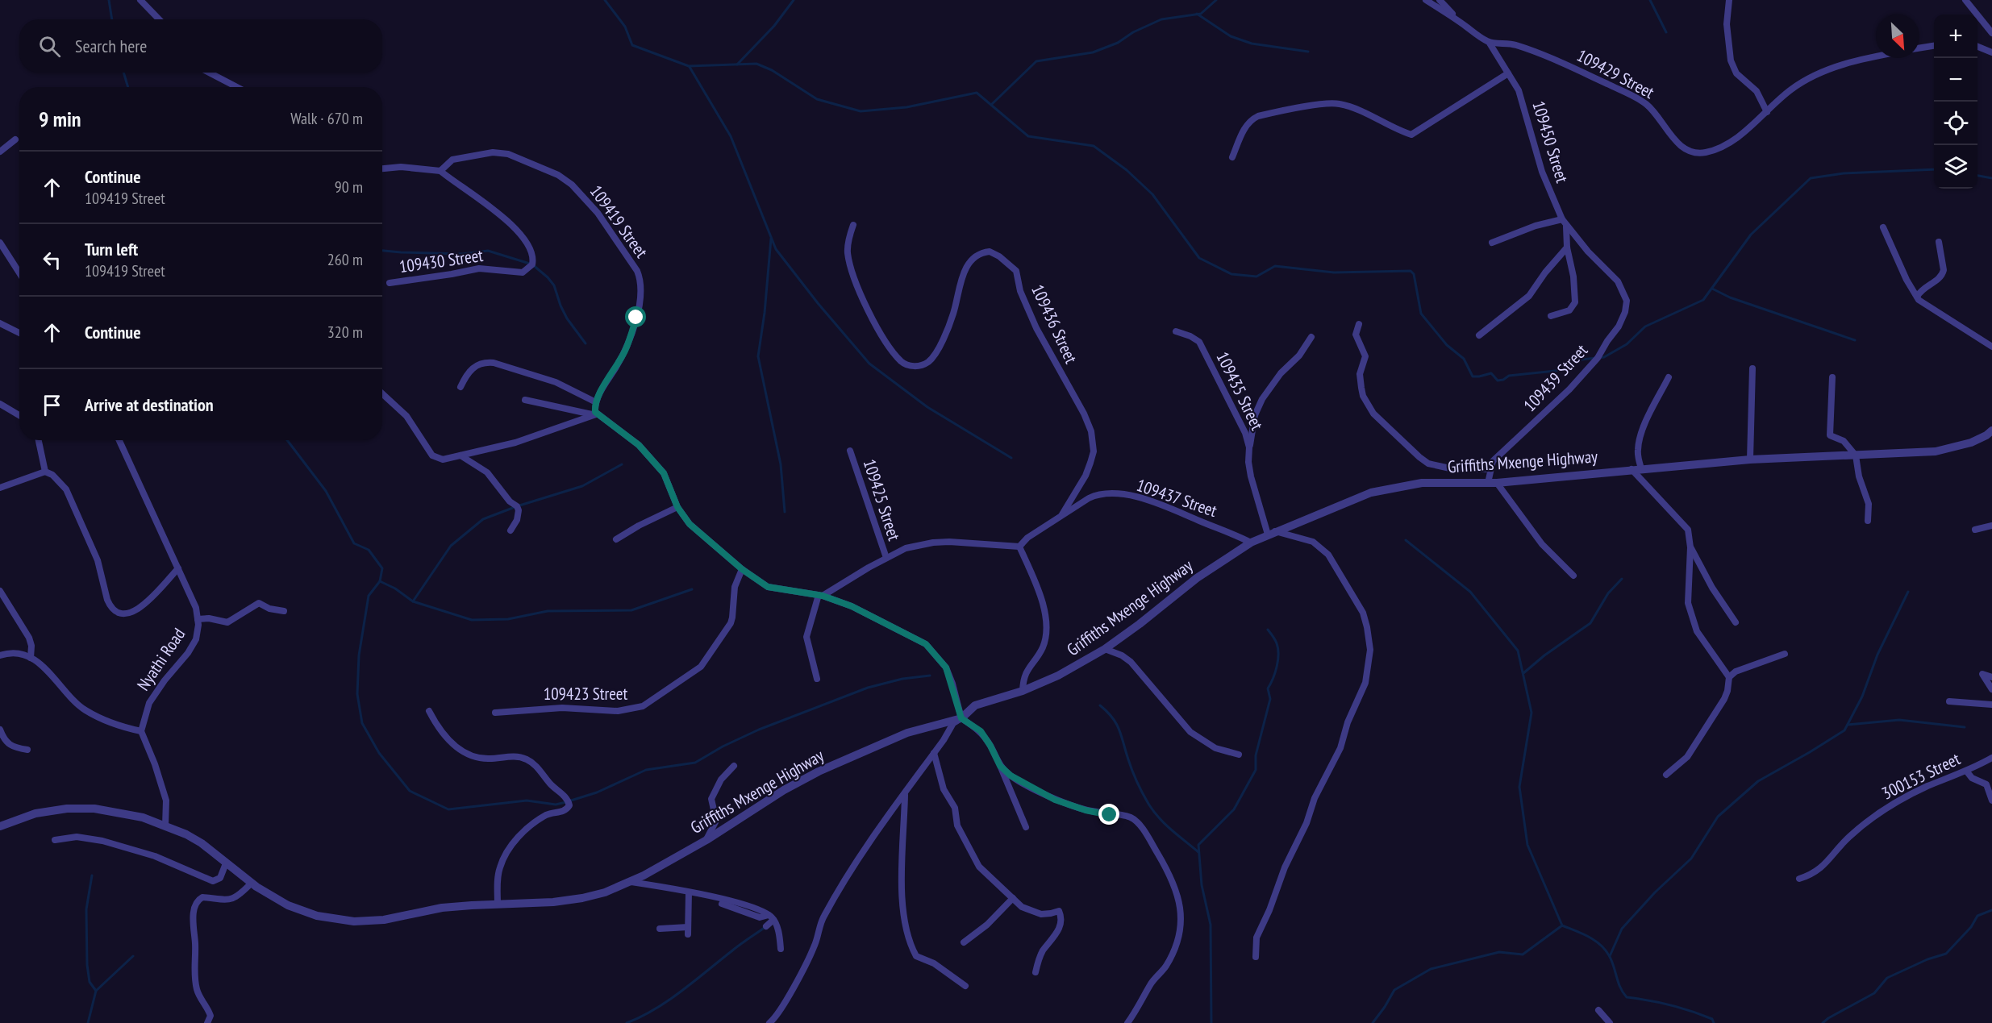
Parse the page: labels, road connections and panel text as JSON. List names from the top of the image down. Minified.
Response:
{"streets":{"street":["109429 Street","109450 Street","109419 Street","109430 Street","109436 Street","109439 Street","109435 Street","Griffiths Mxenge Highway","109437 Street","109425 Street","Nyathi Road","109423 Street","300153 Street"]},"crossings":[["109429 Street","109450 Street"],["109450 Street","109439 Street"],["109419 Street","109430 Street"],["109436 Street","109437 Street"],["109435 Street","Griffiths Mxenge Highway"],["Griffiths Mxenge Highway","109437 Street"]],"north":"bottom right","page":{"map_buttons":["+","−"],"search":"Search here","heading":["9 min","Walk · 670 m"],"list":[["Continue","109419 Street","90 m"],["Turn left","109419 Street","260 m"],["Continue","320 m"],"Arrive at destination"]}}
